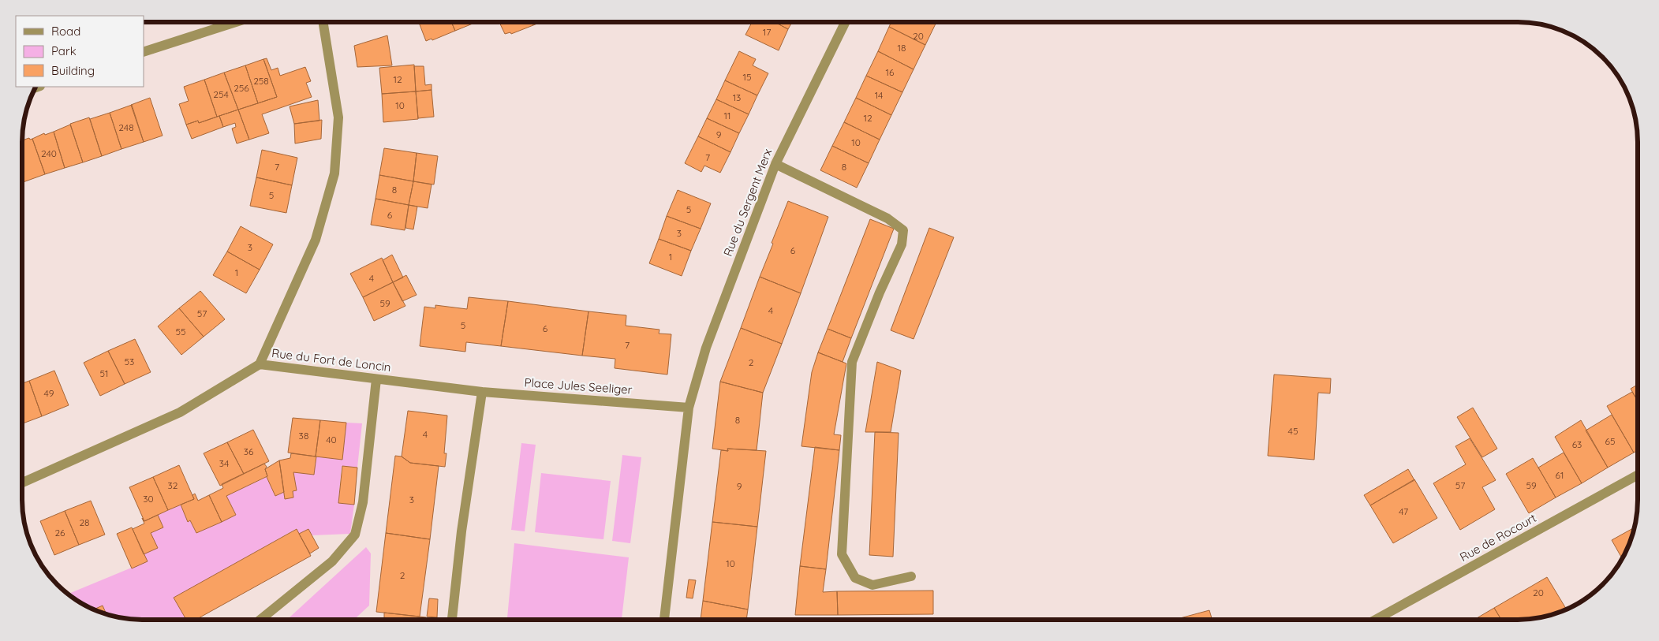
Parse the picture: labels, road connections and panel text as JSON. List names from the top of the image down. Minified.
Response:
{"streets":{"street":["Rue du Sergent Merx","Rue du Fort de Loncin","Place Jules Seeliger","Rue de Rocourt"]},"crossings":[["Rue du Sergent Merx","Place Jules Seeliger"],["Rue du Fort de Loncin","Place Jules Seeliger"]],"house_numbers":["17","20","18","16","15","12","258","256","254","14","13","10","11","12","248","9","10","240","7","7","8","8","5","5","6","3","3","6","1","1","4","59","4","57","5","6","55","7","53","2","51","49","8","45","4","38","40","65","63","36","34","61","32","57","59","9","30","3","47","28","26","10","2","20"],"legend":["Road","Park","Building"]}
